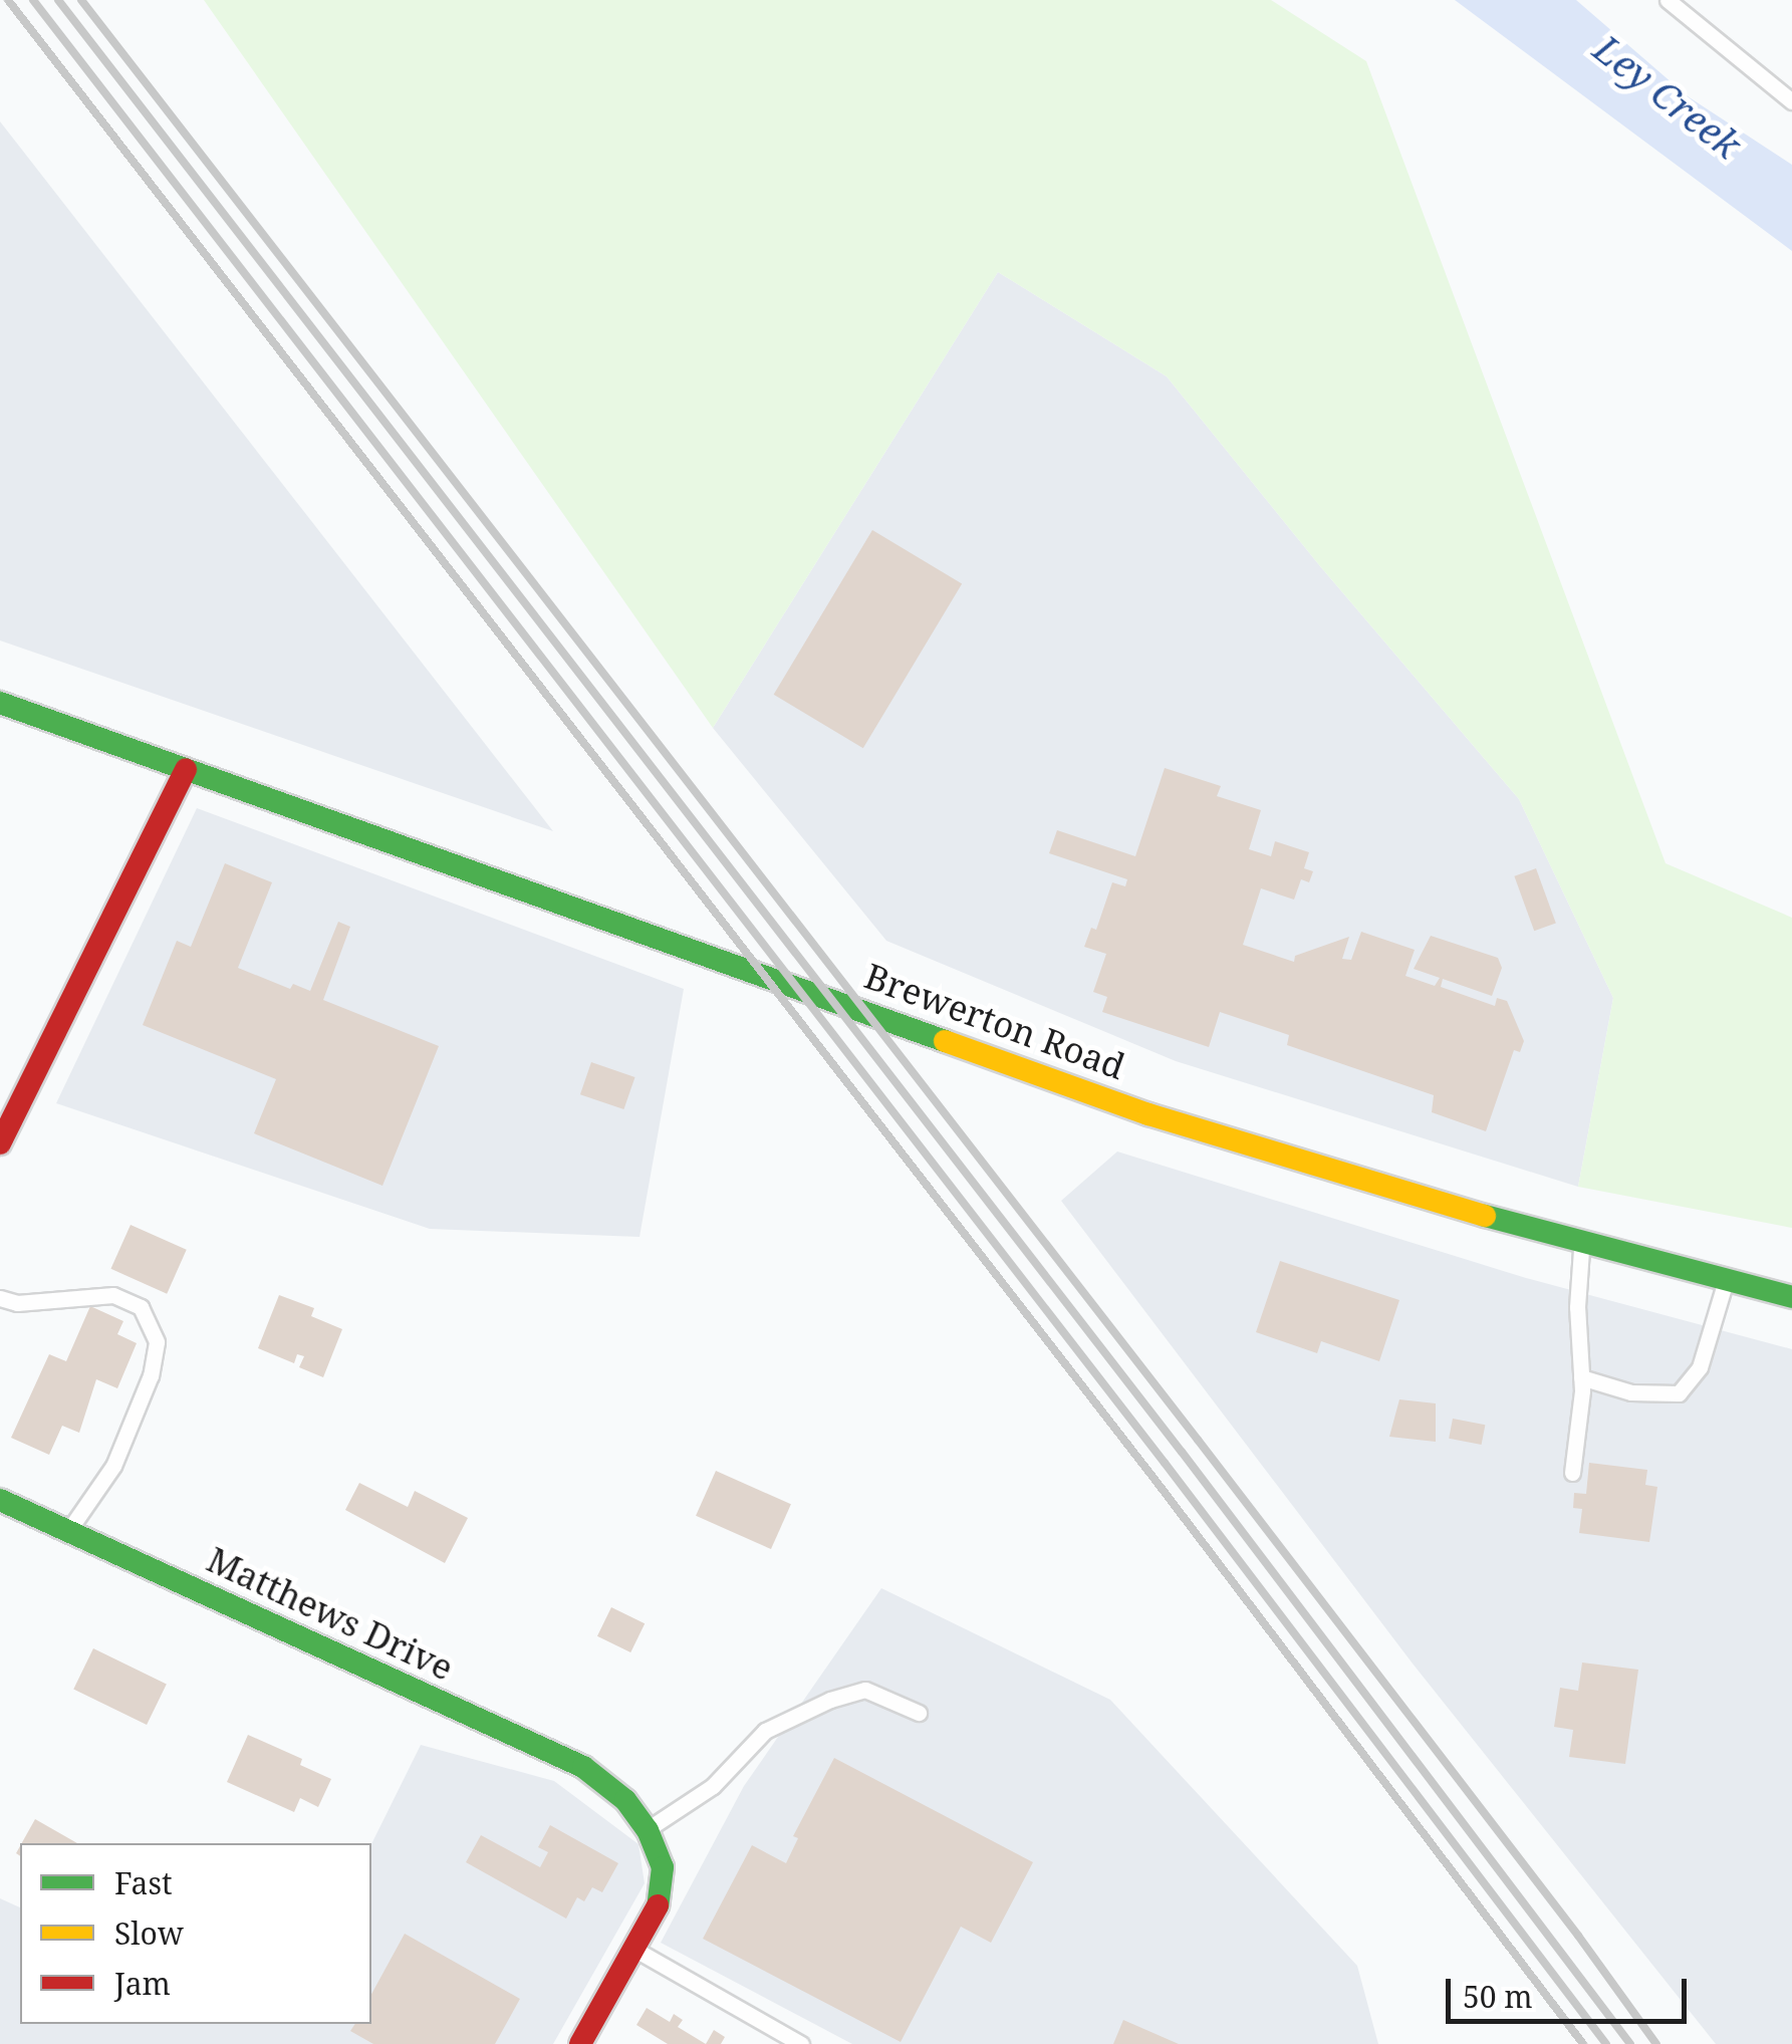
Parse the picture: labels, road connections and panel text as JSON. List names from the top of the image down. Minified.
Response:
{"streets":{"main road":["Brewerton Road","Matthews Drive"]},"water":["Ley Creek"],"legend":["Fast","Slow","Jam"],"scale_bar":"50 m"}
